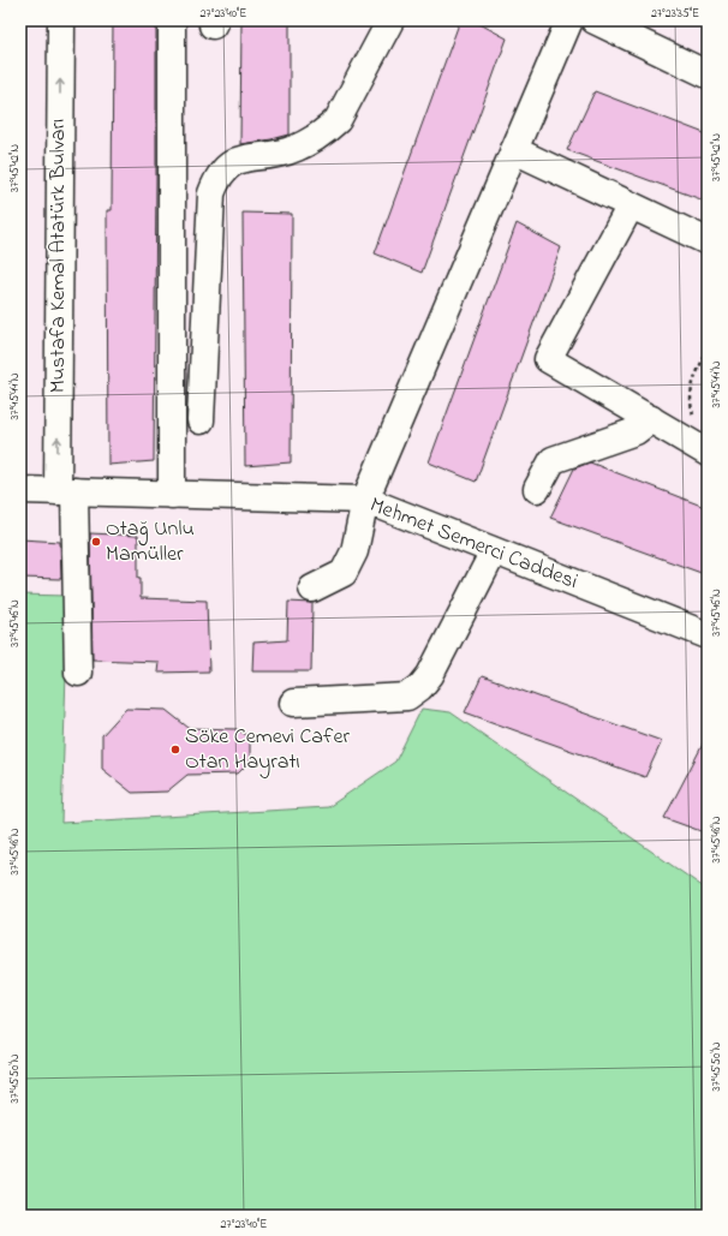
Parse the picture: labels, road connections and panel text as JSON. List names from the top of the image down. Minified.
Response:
{"streets":{"street":["Mustafa Kemal Atatürk Bulvarı","Mehmet Semerci Caddesi"]},"crossings":[["Mustafa Kemal Atatürk Bulvarı","Mehmet Semerci Caddesi"]],"places":["Otağ Unlu Mamüller","Söke Cemevi Cafer Otan Hayratı"],"coordinates":["27°23'40\"E","27°23'35\"E","37°45'42\"N","37°45'44\"N","37°45'46\"N","37°45'48\"N","37°45'50\"N"]}
